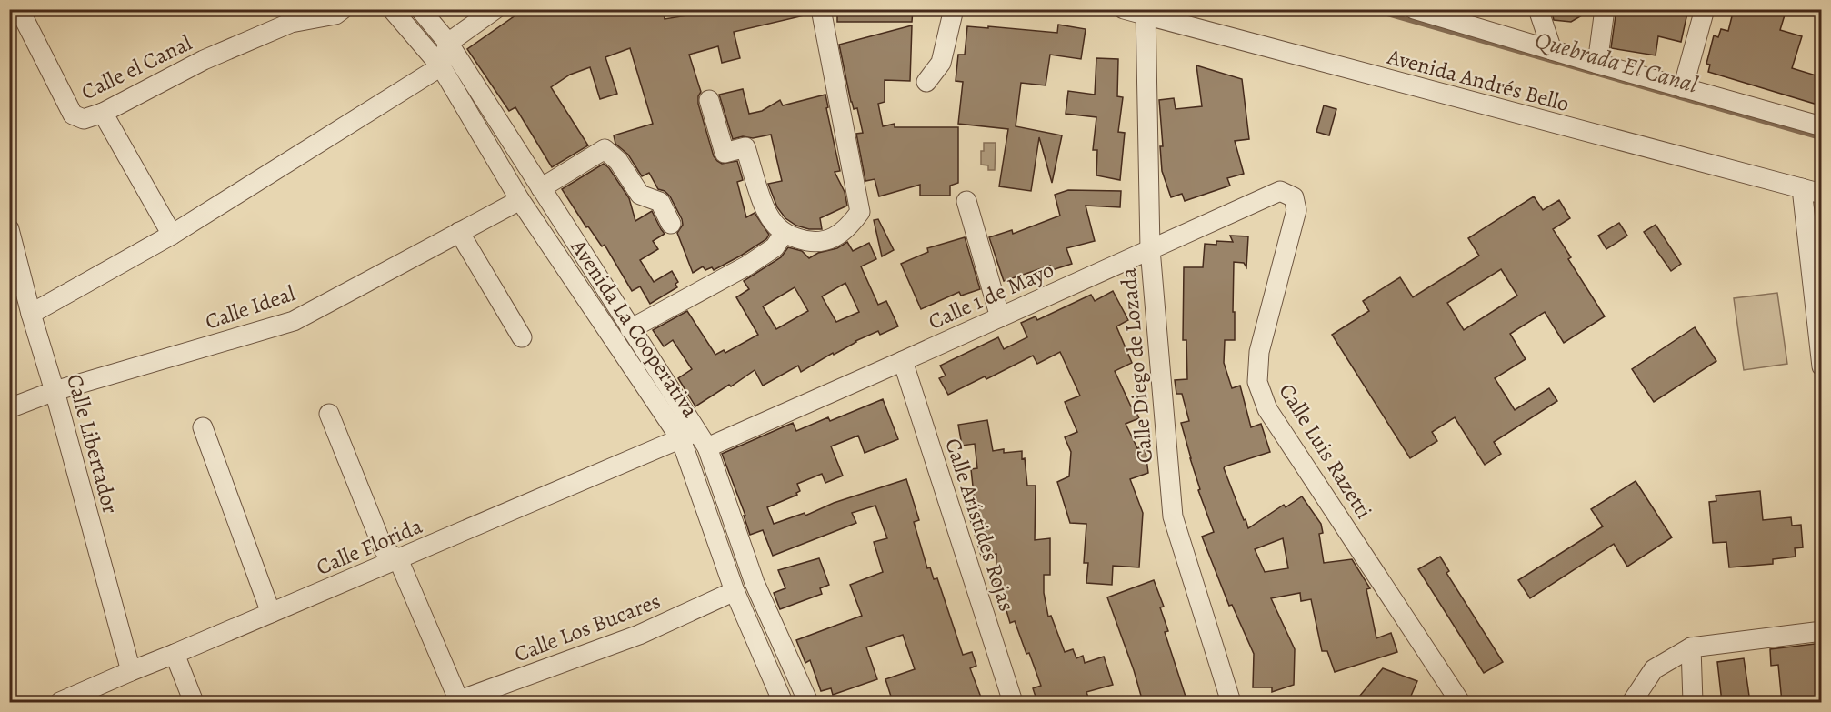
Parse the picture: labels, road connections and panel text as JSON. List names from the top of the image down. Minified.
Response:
{"streets":{"street":["Calle el Canal","Avenida Andrés Bello","Calle 1 de Mayo","Calle Ideal","Avenida La Cooperativa","Calle Diego de Lozada","Calle Libertador","Calle Luis Razetti","Calle Arístides Rojas","Calle Florida","Calle Los Bucares"]},"crossings":[["Avenida Andrés Bello","Calle Diego de Lozada"],["Calle 1 de Mayo","Avenida La Cooperativa"],["Calle 1 de Mayo","Calle Diego de Lozada"],["Calle 1 de Mayo","Calle Luis Razetti"],["Calle 1 de Mayo","Calle Arístides Rojas"],["Calle Ideal","Avenida La Cooperativa"],["Calle Ideal","Calle Libertador"],["Avenida La Cooperativa","Calle Florida"],["Avenida La Cooperativa","Calle Los Bucares"],["Calle Libertador","Calle Florida"]],"water":["Quebrada El Canal"]}
